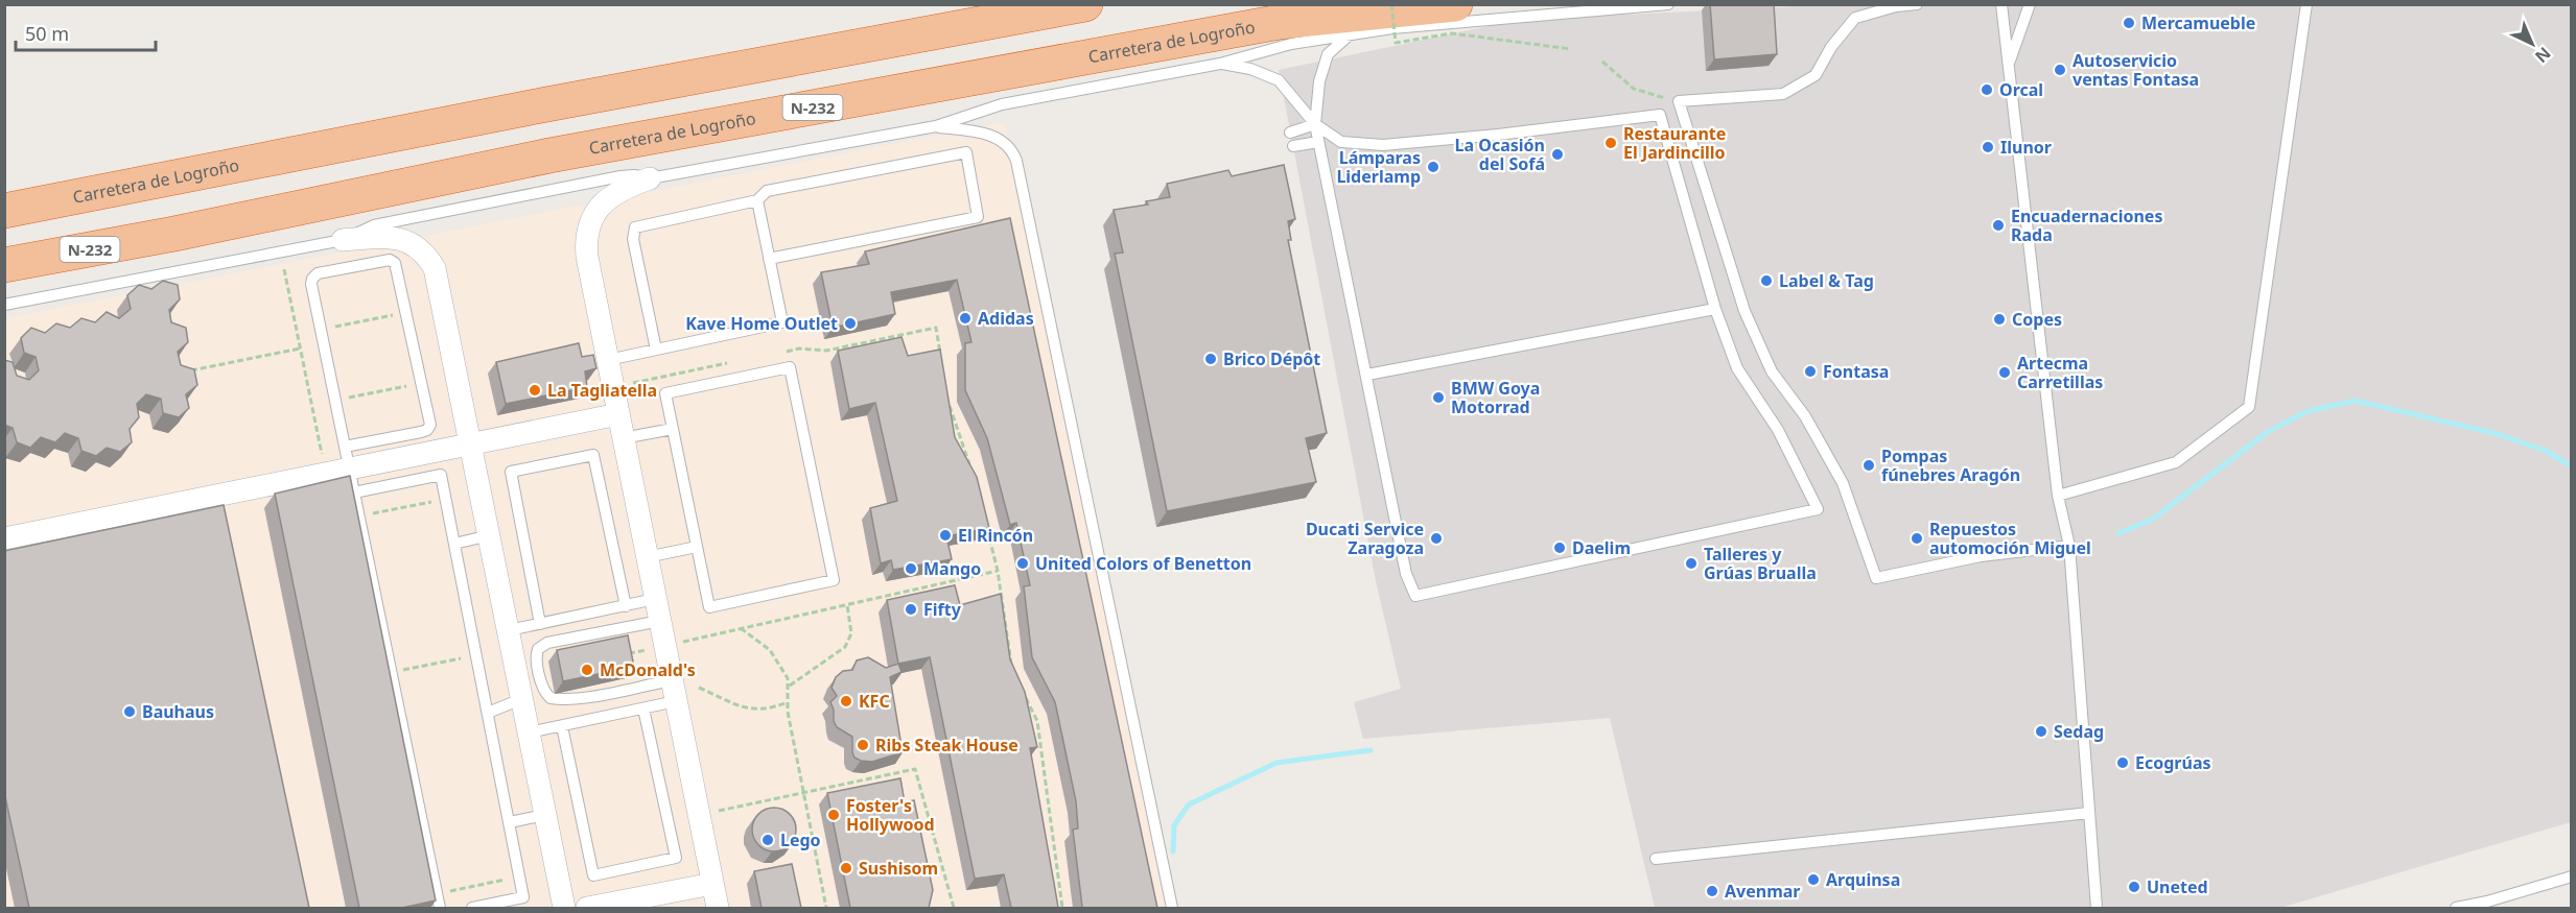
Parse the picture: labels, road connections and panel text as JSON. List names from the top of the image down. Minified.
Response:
{"streets":{"highway":["Carretera de Logroño","N-232"]},"places":["Mercamueble","Autoservicio ventas Fontasa","Orcal","Restaurante El Jardincillo","Ilunor","La Ocasión del Sofá","Lámparas Liderlamp","Encuadernaciones Rada","Label & Tag","Adidas","Copes","Kave Home Outlet","Brico Dépôt","Fontasa","Artecma Carretillas","La Tagliatella","BMW Goya Motorrad","Pompas fúnebres Aragón","El Rincón","Ducati Service Zaragoza","Repuestos automoción Miguel","Daelim","United Colors of Benetton","Talleres y Grúas Brualla","Mango","Fifty","McDonald's","KFC","Bauhaus","Sedag","Ribs Steak House","Ecogrúas","Foster's Hollywood","Lego","Sushisom","Arquinsa","Uneted","Avenmar"],"scale_bar":"50 m","north":"bottom right"}
